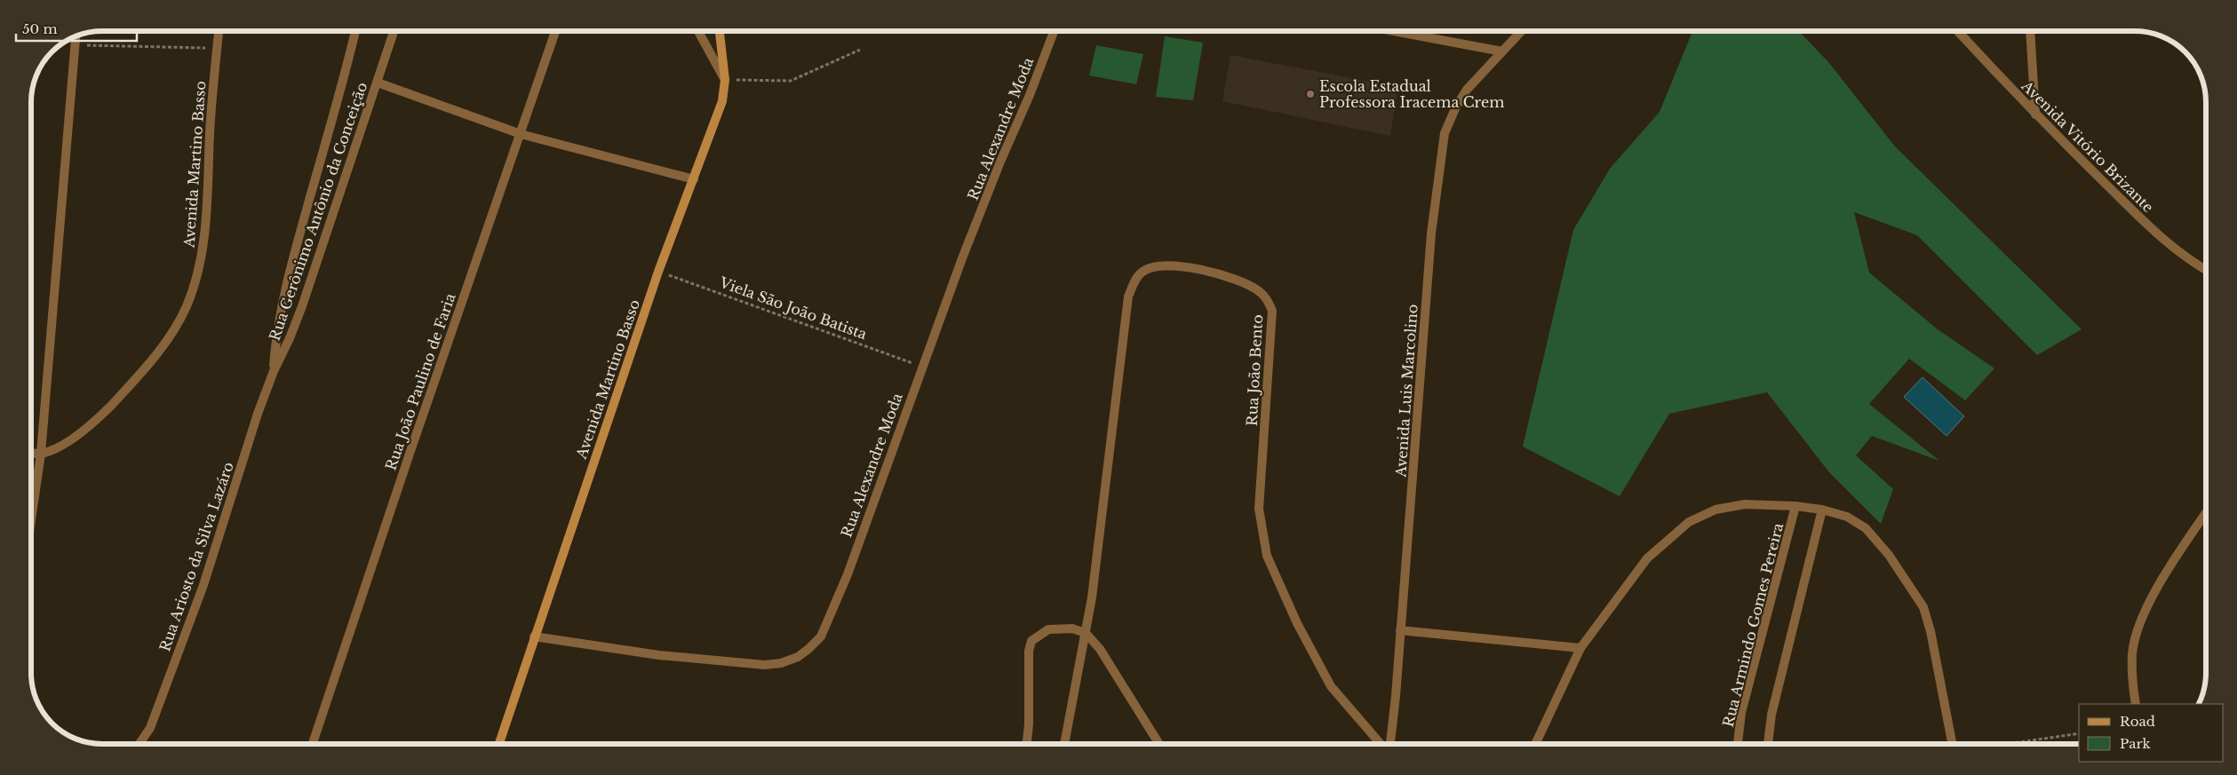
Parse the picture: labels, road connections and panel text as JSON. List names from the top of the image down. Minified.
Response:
{"streets":{"street":["Rua Alexandre Moda","Avenida Vitório Brizante","Avenida Martino Basso","Rua Gerônimo Antônio da Conceição","Rua João Bento","Rua João Paulino de Faria","Avenida Luis Marcolino","Rua Ariosto da Silva Lazáro","Rua Armindo Gomes Pereira"],"path":["Viela São João Batista"]},"crossings":[["Rua Alexandre Moda","Avenida Martino Basso"],["Rua Alexandre Moda","Viela São João Batista"],["Avenida Martino Basso","Viela São João Batista"],["Rua Gerônimo Antônio da Conceição","Rua Ariosto da Silva Lazáro"]],"places":["Escola Estadual Professora Iracema Crem"],"legend":["Road","Park"],"scale_bar":"50 m"}
